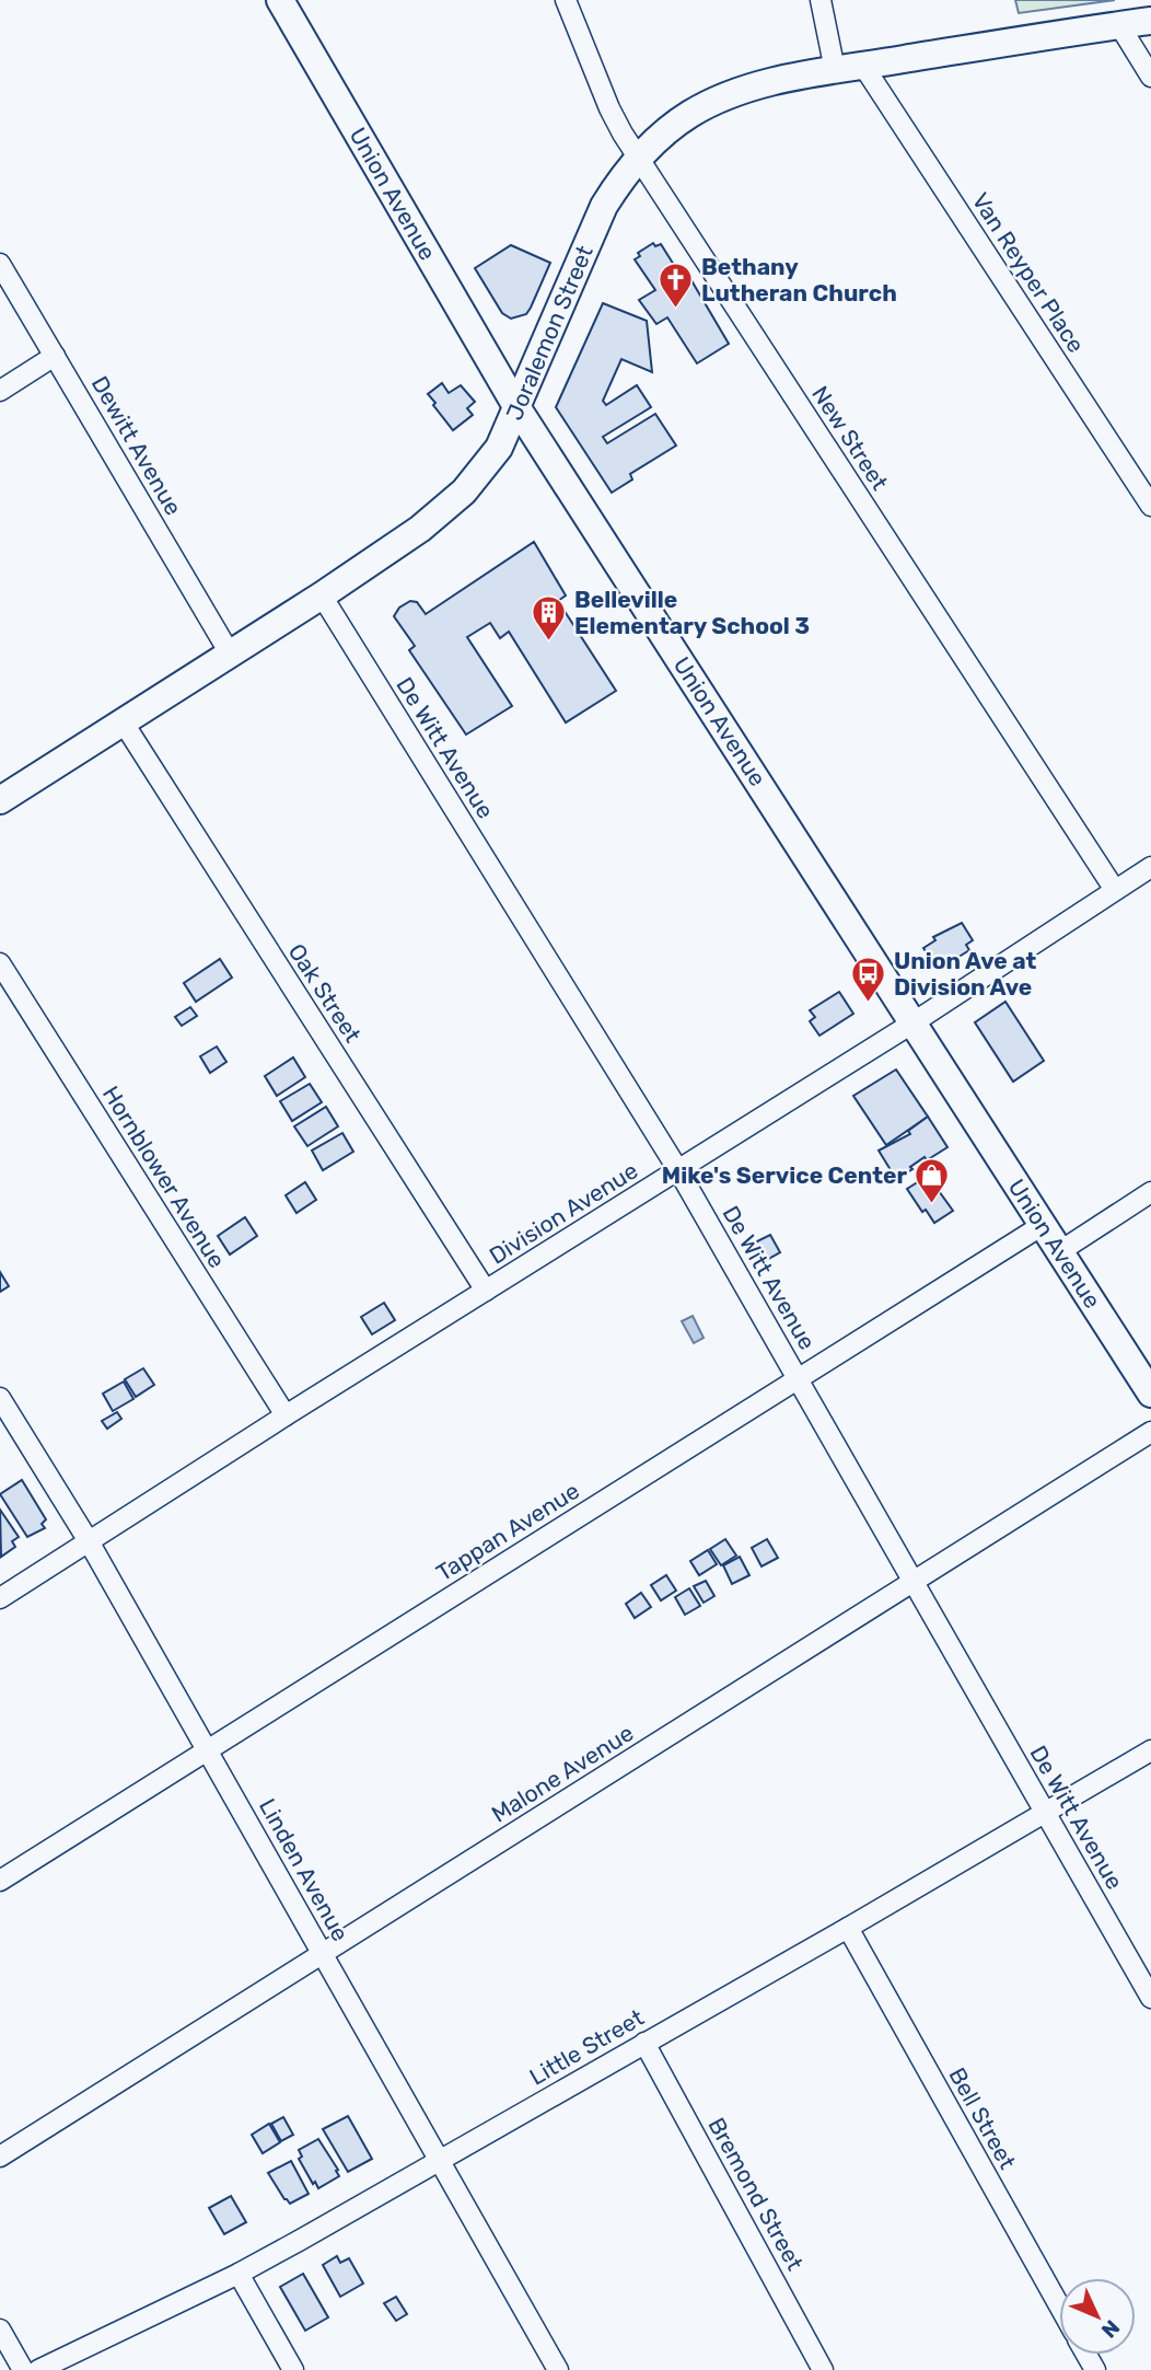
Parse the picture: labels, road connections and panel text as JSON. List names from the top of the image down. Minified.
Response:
{"streets":{"street":["Union Avenue","Van Reyper Place","Joralemon Street","New Street","Dewitt Avenue","De Witt Avenue","Oak Street","Hornblower Avenue","Division Avenue","Tappan Avenue","Malone Avenue","Linden Avenue","Little Street","Bell Street","Bremond Street"]},"crossings":[["Union Avenue","Joralemon Street"],["Union Avenue","Division Avenue"],["Union Avenue","Tappan Avenue"],["Van Reyper Place","Joralemon Street"],["Joralemon Street","New Street"],["Joralemon Street","Dewitt Avenue"],["Joralemon Street","De Witt Avenue"],["Joralemon Street","Oak Street"],["New Street","Division Avenue"],["De Witt Avenue","Division Avenue"],["De Witt Avenue","Tappan Avenue"],["De Witt Avenue","Malone Avenue"],["De Witt Avenue","Little Street"],["Oak Street","Division Avenue"],["Hornblower Avenue","Division Avenue"],["Division Avenue","Linden Avenue"],["Tappan Avenue","Linden Avenue"],["Malone Avenue","Linden Avenue"],["Linden Avenue","Little Street"],["Little Street","Bell Street"],["Little Street","Bremond Street"]],"places":{"church":["Bethany Lutheran Church"],"building":["Belleville Elementary School 3"],"bus stop":["Union Ave at Division Ave"],"shop":["Mike's Service Center"]},"north":"bottom right"}
